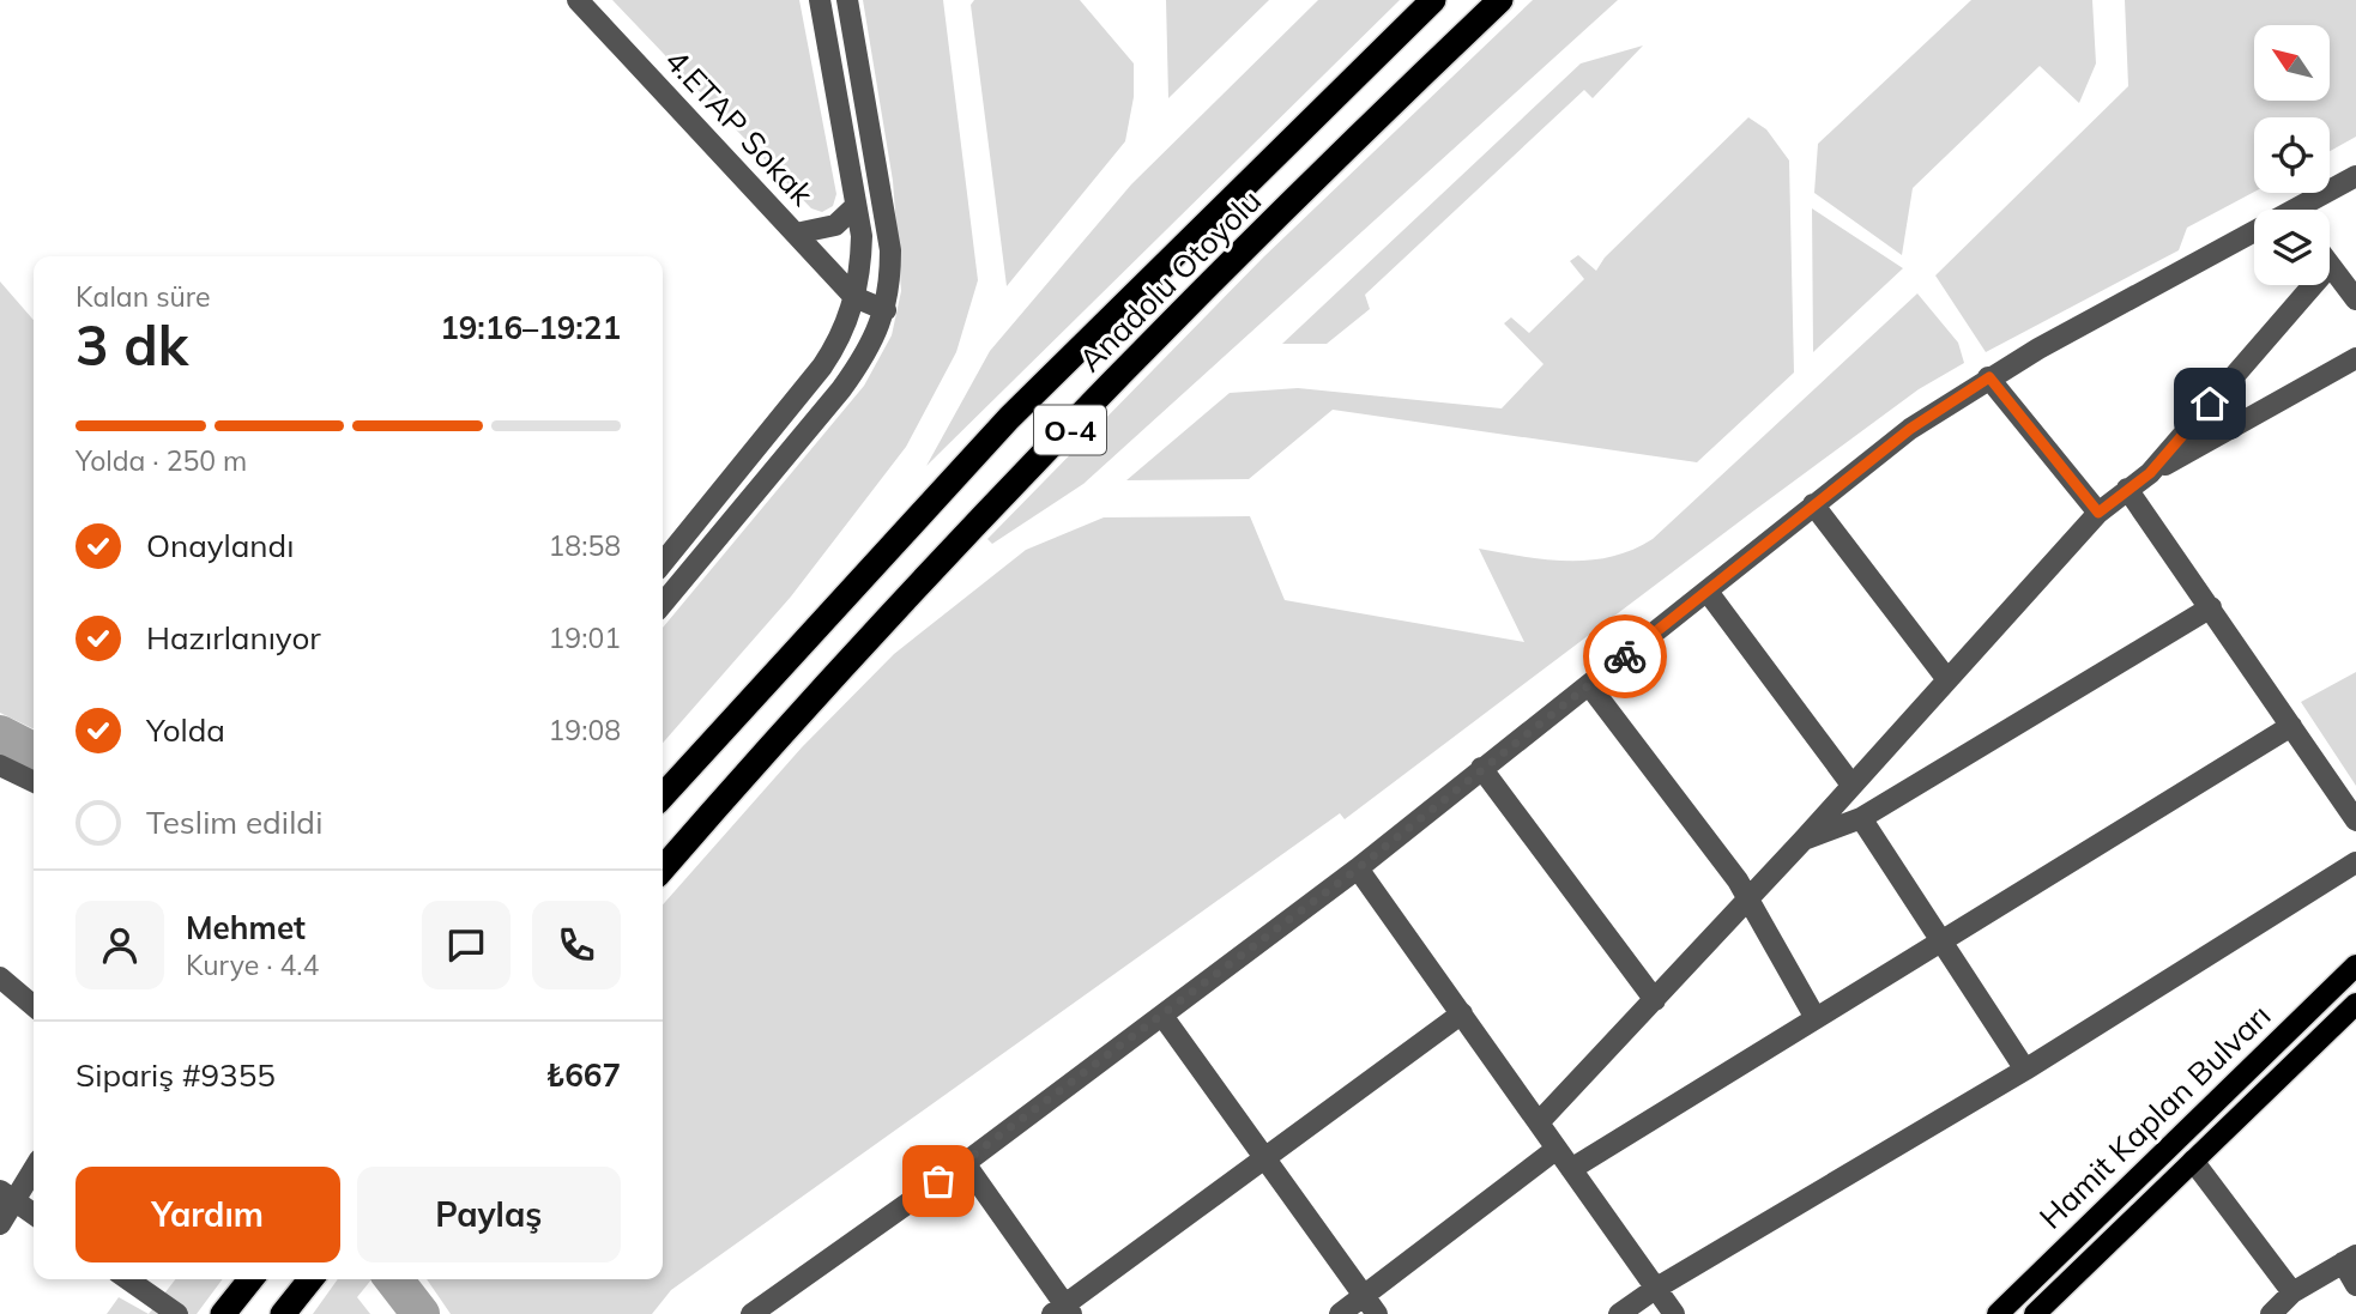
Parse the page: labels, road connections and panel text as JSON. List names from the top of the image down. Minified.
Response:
{"streets":{"highway":["Anadolu Otoyolu","O-4"],"main road":["Hamit Kaplan Bulvarı"],"street":["4.ETAP Sokak"]},"north":"top left","page":{"heading":["3 dk","Kalan süre","19:16–19:21"],"panel":["Mehmet","Kurye · 4.4","Sipariş #9355","₺667"],"bar":"Yolda · 250 m","list":[["Onaylandı","18:58"],["Hazırlanıyor","19:01"],["Yolda","19:08"],"Teslim edildi"],"buttons":["Yardım","Paylaş"]}}
